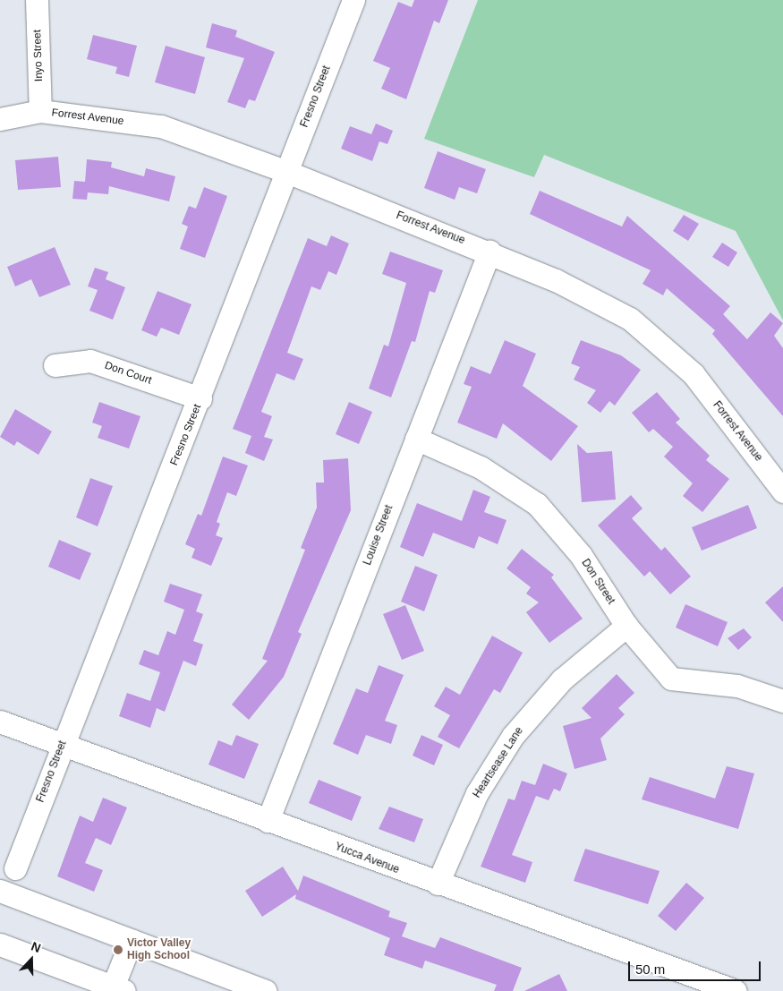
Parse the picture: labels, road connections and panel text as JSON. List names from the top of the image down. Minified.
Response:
{"streets":{"street":["Inyo Street","Fresno Street","Forrest Avenue","Don Court","Louise Street","Don Street","Heartsease Lane","Yucca Avenue"]},"crossings":[["Inyo Street","Forrest Avenue"],["Fresno Street","Forrest Avenue"],["Fresno Street","Don Court"],["Fresno Street","Yucca Avenue"],["Forrest Avenue","Louise Street"],["Louise Street","Don Street"],["Louise Street","Yucca Avenue"],["Don Street","Heartsease Lane"],["Heartsease Lane","Yucca Avenue"]],"places":["Victor Valley High School"],"scale_bar":"50 m","north":"top"}
